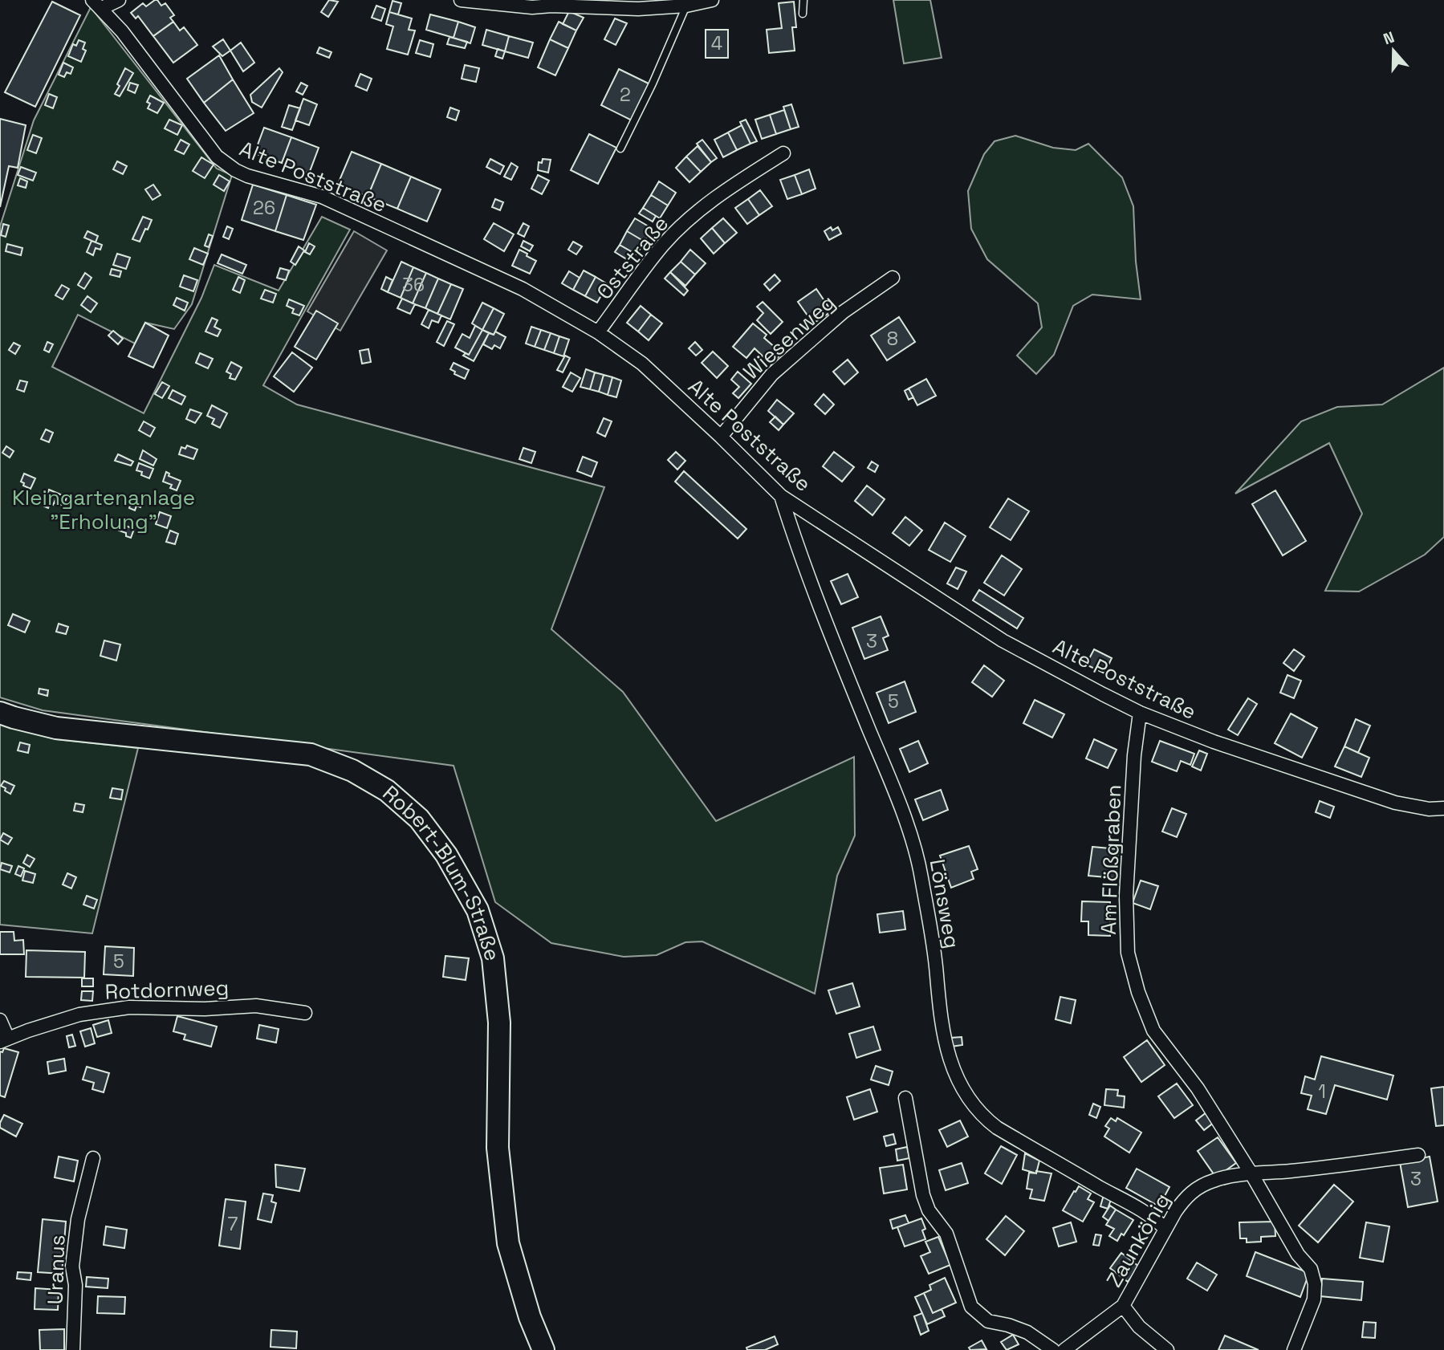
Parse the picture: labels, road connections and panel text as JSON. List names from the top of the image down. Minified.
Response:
{"streets":{"main road":["Robert-Blum-Straße"],"street":["Alte Poststraße","Oststraße","Wiesenweg","Am Flößgraben","Lönsweg","Rotdornweg","Zaunkönig","Uranus"]},"crossings":[["Alte Poststraße","Oststraße"],["Alte Poststraße","Wiesenweg"],["Alte Poststraße","Am Flößgraben"],["Alte Poststraße","Lönsweg"],["Am Flößgraben","Zaunkönig"],["Lönsweg","Zaunkönig"]],"parks":["Kleingartenanlage \"Erholung\""],"house_numbers":["4","2","26","36","8","3","5","5","1","3","7"],"north":"top"}
